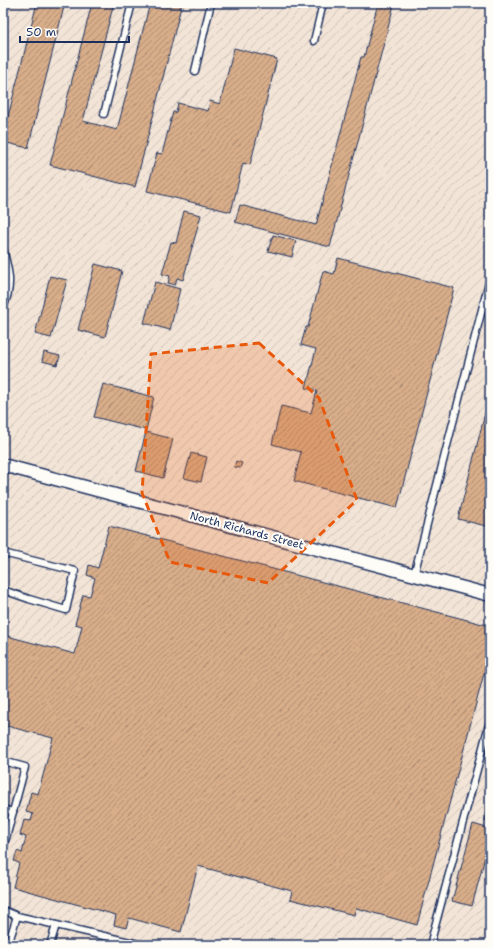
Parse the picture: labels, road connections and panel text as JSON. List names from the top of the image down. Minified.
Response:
{"streets":{"street":["North Richards Street"]},"scale_bar":"50 m"}
